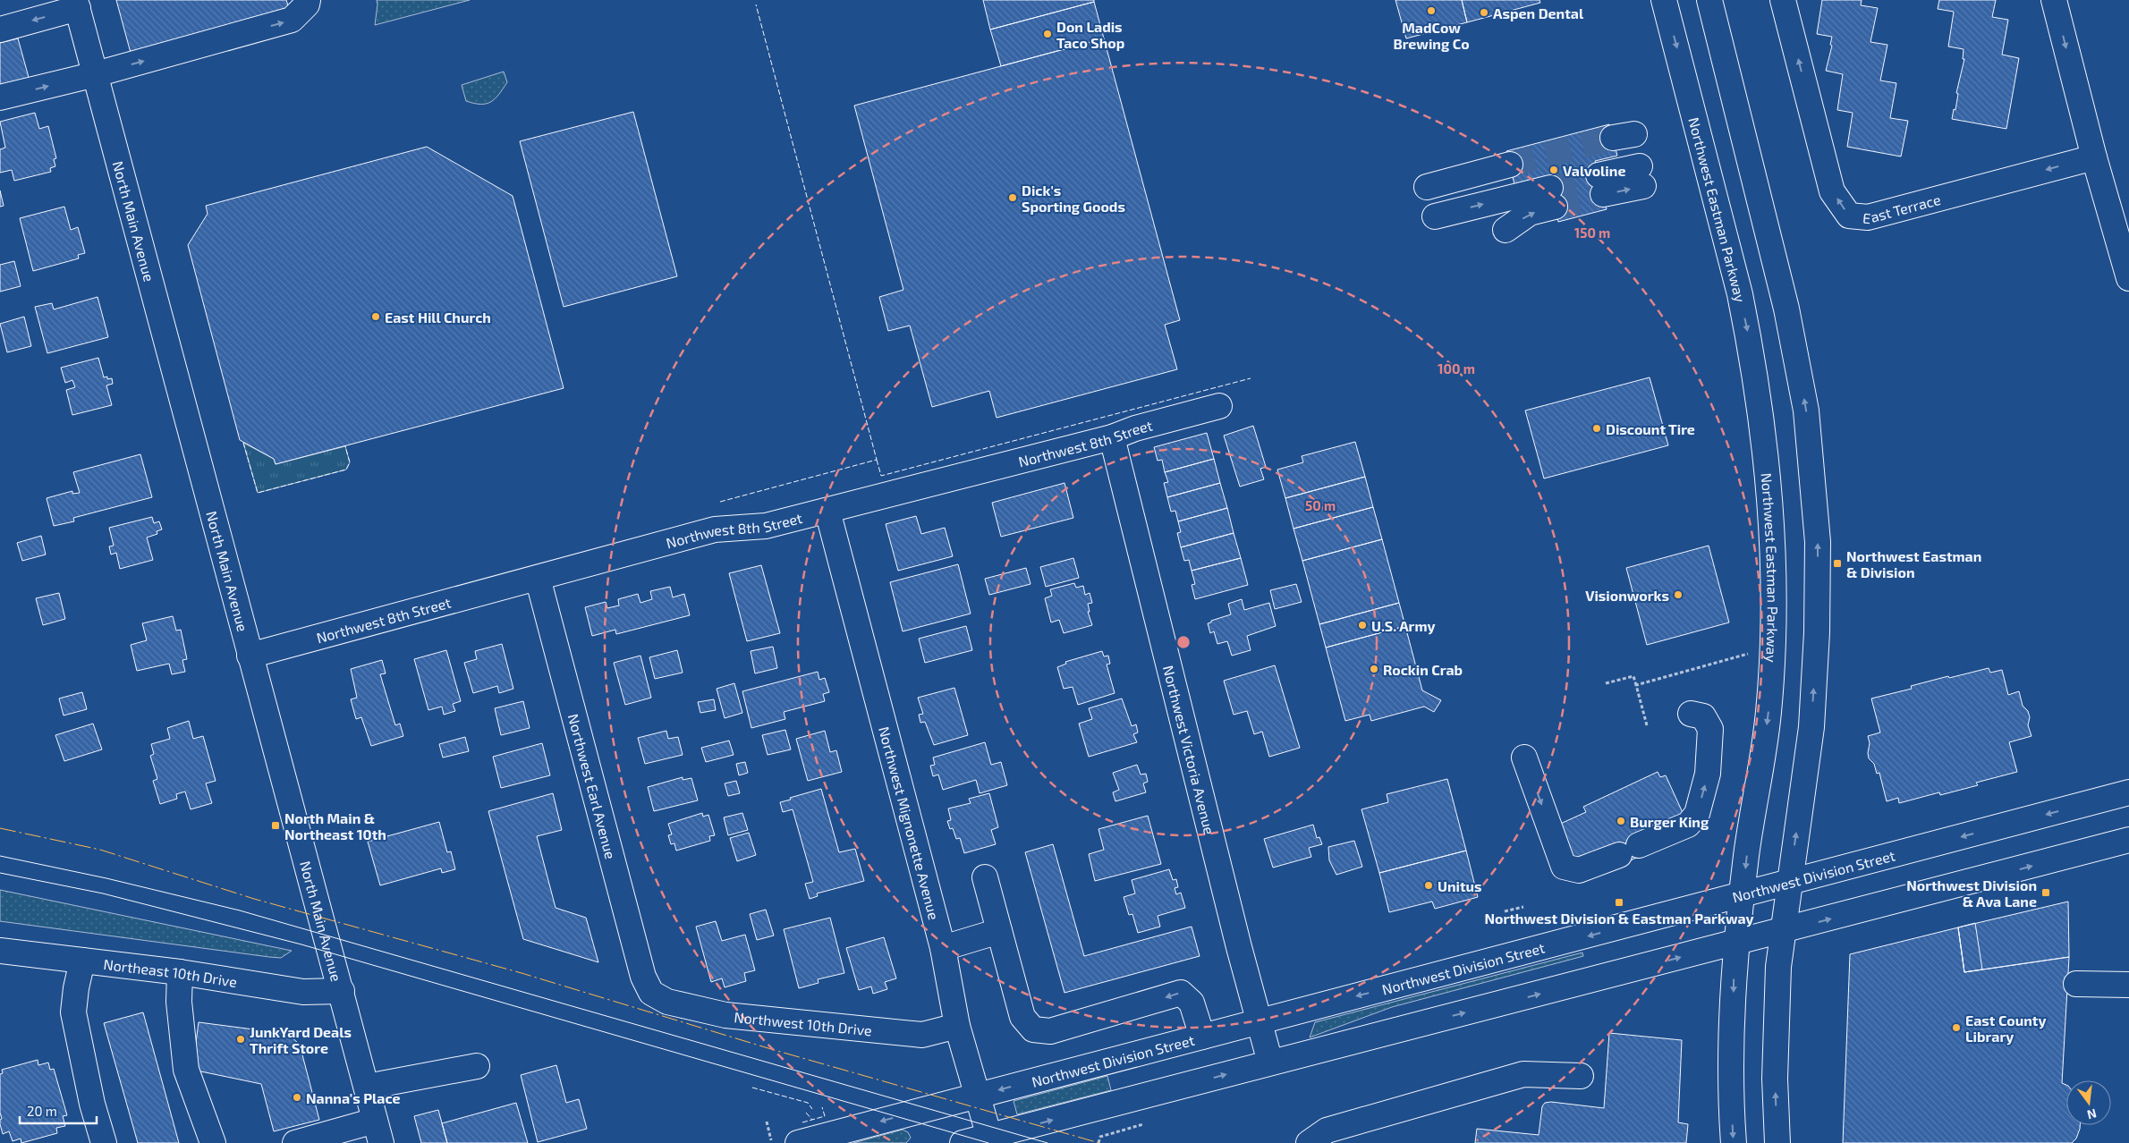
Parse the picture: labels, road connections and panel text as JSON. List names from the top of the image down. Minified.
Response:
{"streets":{"street":["East Terrace","Northwest Eastman Parkway","North Main Avenue","Northwest 8th Street","Northwest Victoria Avenue","Northwest Earl Avenue","Northwest Mignonette Avenue","Northwest Division Street","Northeast 10th Drive","Northwest 10th Drive"]},"crossings":[["Northwest Eastman Parkway","Northwest Division Street"],["North Main Avenue","Northwest 8th Street"],["North Main Avenue","Northeast 10th Drive"],["Northwest 8th Street","Northwest Victoria Avenue"],["Northwest 8th Street","Northwest Earl Avenue"],["Northwest 8th Street","Northwest Mignonette Avenue"],["Northwest Victoria Avenue","Northwest Division Street"],["Northwest Earl Avenue","Northwest 10th Drive"],["Northwest Mignonette Avenue","Northwest Division Street"],["Northwest Mignonette Avenue","Northwest 10th Drive"]],"places":{"other":["MadCow Brewing Co","Aspen Dental","Don Ladis Taco Shop","Valvoline","Dick's Sporting Goods","East Hill Church","Discount Tire","Visionworks","U.S. Army","Rockin Crab","Burger King","Unitus","East County Library","JunkYard Deals Thrift Store","Nanna's Place"],"transit":["Northwest Eastman & Division","North Main & Northeast 10th","Northwest Division & Ava Lane","Northwest Division & Eastman Parkway"]},"scale_bar":"20 m","north":"bottom","rings":["150 m","100 m","50 m"]}
